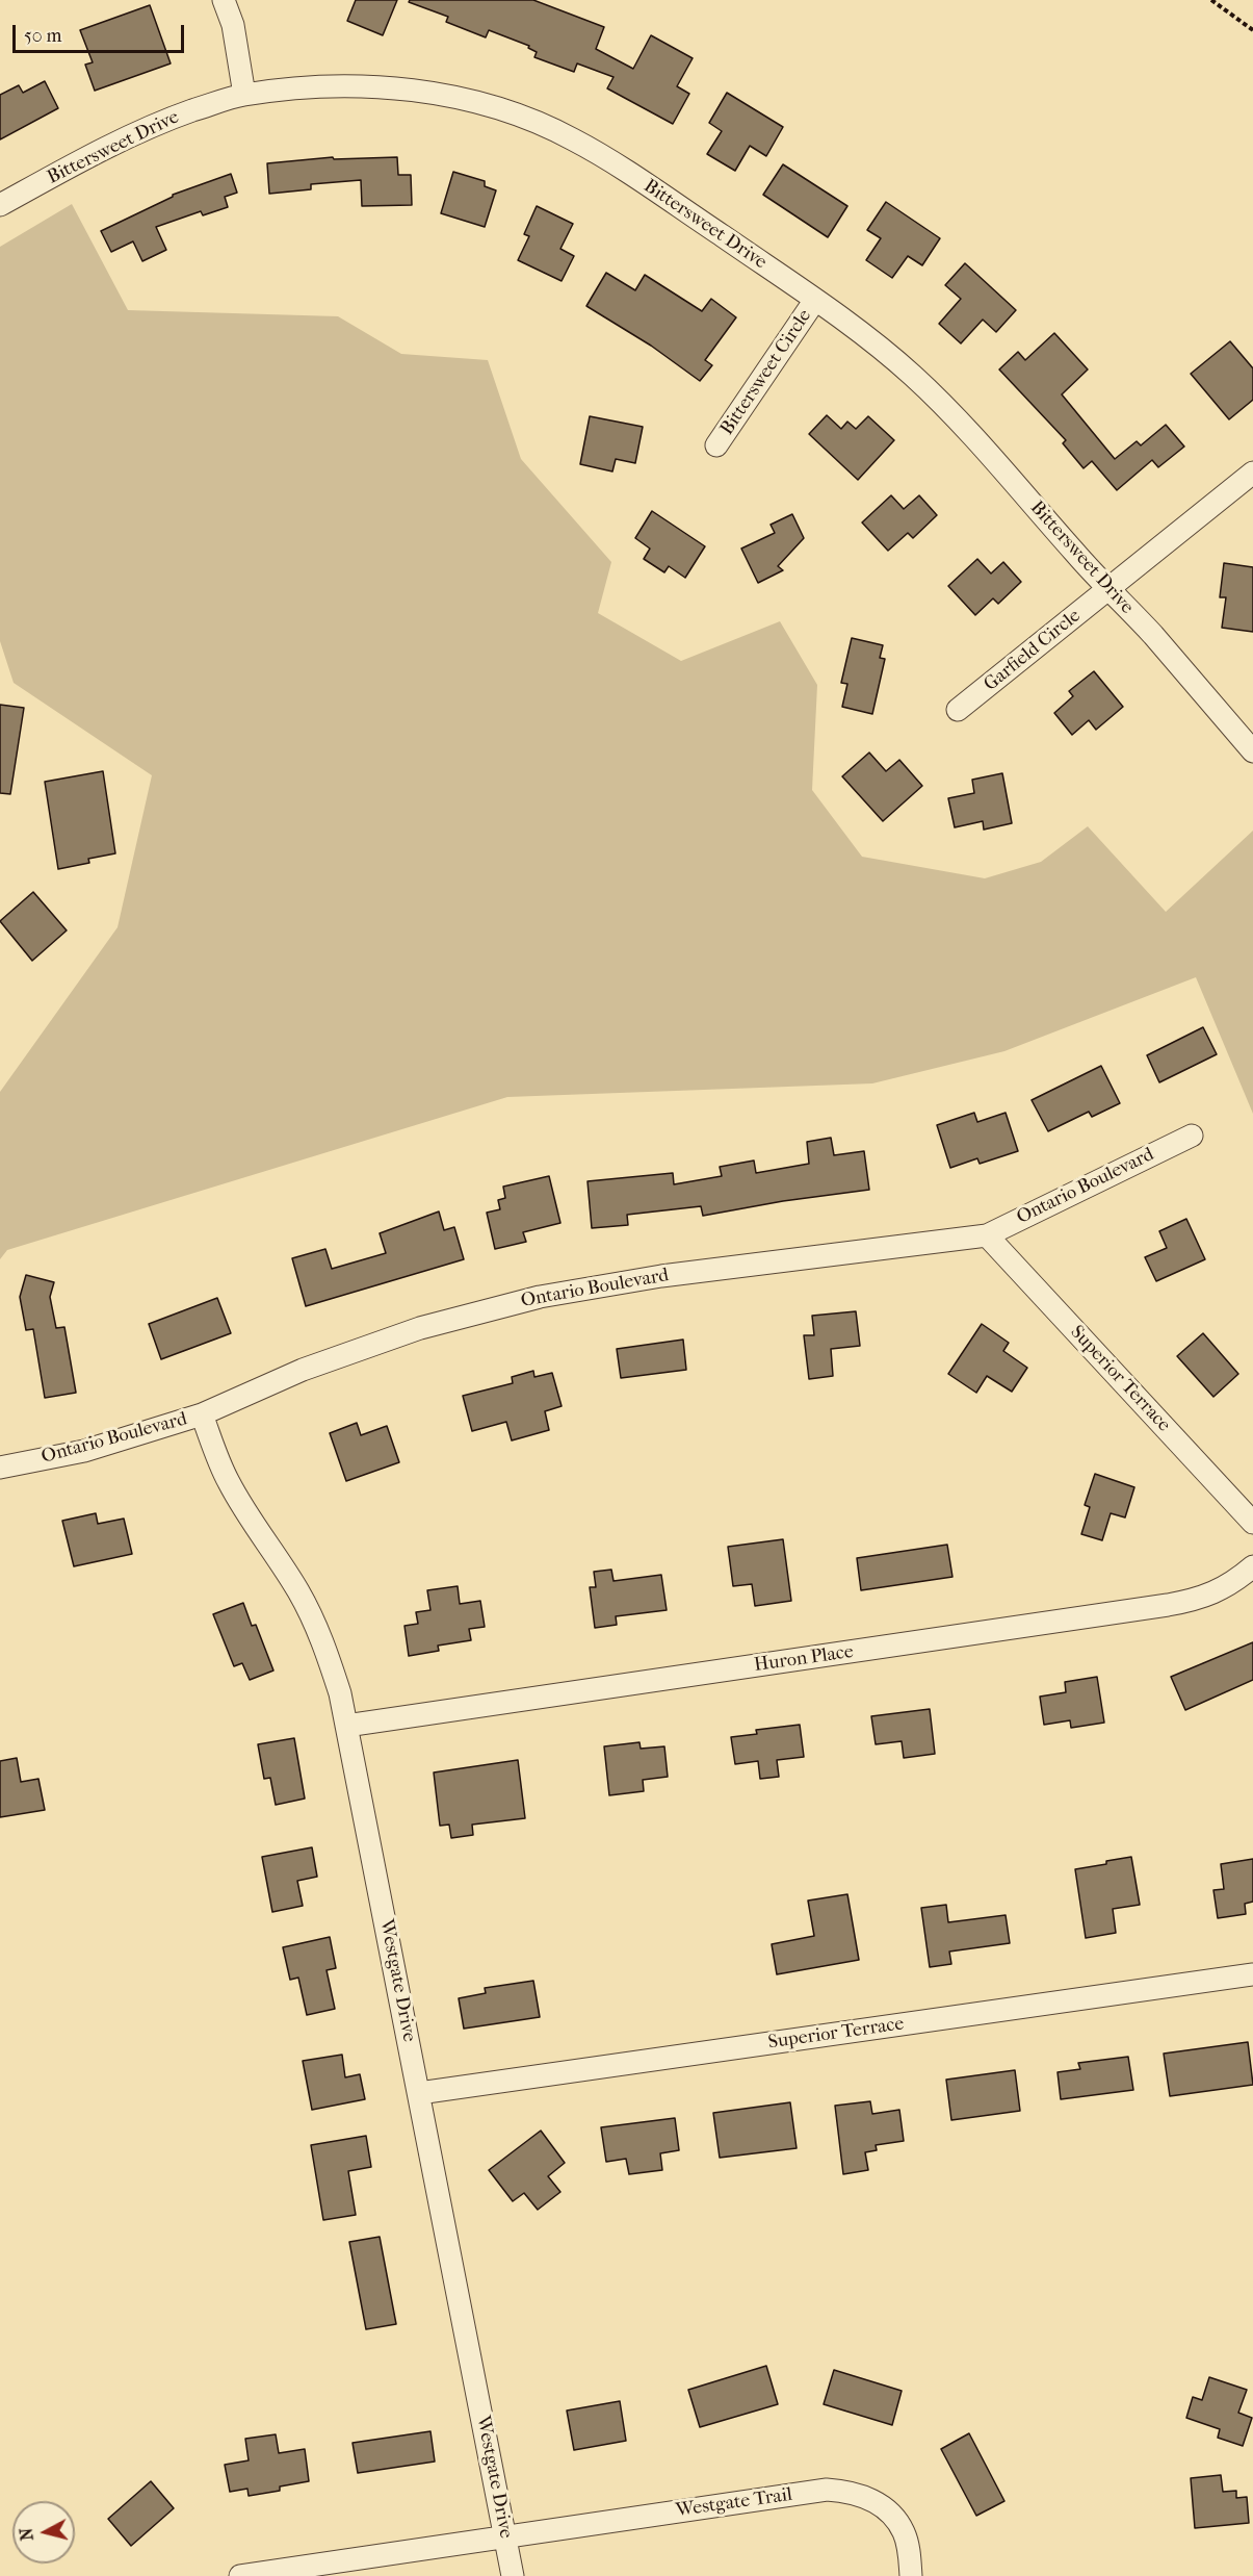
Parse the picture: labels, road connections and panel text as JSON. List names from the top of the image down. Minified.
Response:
{"streets":{"street":["Bittersweet Drive","Bittersweet Circle","Garfield Circle","Ontario Boulevard","Superior Terrace","Huron Place","Westgate Drive","Westgate Trail"]},"crossings":[["Bittersweet Drive","Bittersweet Circle"],["Bittersweet Drive","Garfield Circle"],["Ontario Boulevard","Superior Terrace"],["Ontario Boulevard","Westgate Drive"],["Superior Terrace","Westgate Drive"],["Huron Place","Westgate Drive"],["Westgate Drive","Westgate Trail"]],"scale_bar":"50 m","north":"left"}
